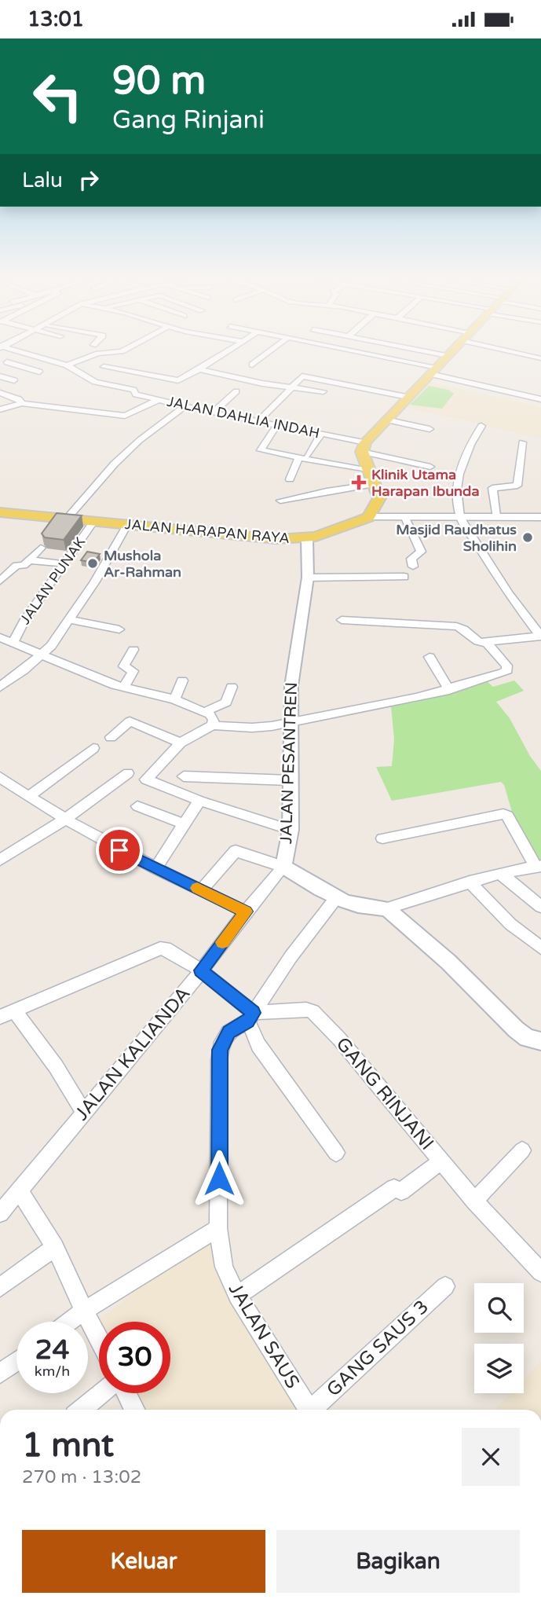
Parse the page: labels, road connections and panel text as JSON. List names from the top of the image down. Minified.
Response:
{"streets":{"main road":["JALAN HARAPAN RAYA"],"street":["JALAN DAHLIA INDAH","JALAN PUNAK","JALAN PESANTREN","JALAN KALIANDA","GANG RINJANI","JALAN SAUS","GANG SAUS 3"]},"crossings":[["JALAN HARAPAN RAYA","JALAN PUNAK"],["JALAN HARAPAN RAYA","JALAN PESANTREN"],["JALAN PESANTREN","JALAN KALIANDA"],["JALAN PESANTREN","JALAN SAUS"],["GANG RINJANI","JALAN SAUS"]],"places":{"health":["Klinik Utama Harapan Ibunda"],"other":["Masjid Raudhatus Sholihin","Mushola Ar-Rahman"]},"page":{"status":"13:01","turn":["90 m","Gang Rinjani"],"then":"Lalu","speed":"24 km/h","limit":"30","heading":["1 mnt","270 m · 13:02"],"buttons":["Keluar","Bagikan"]}}
